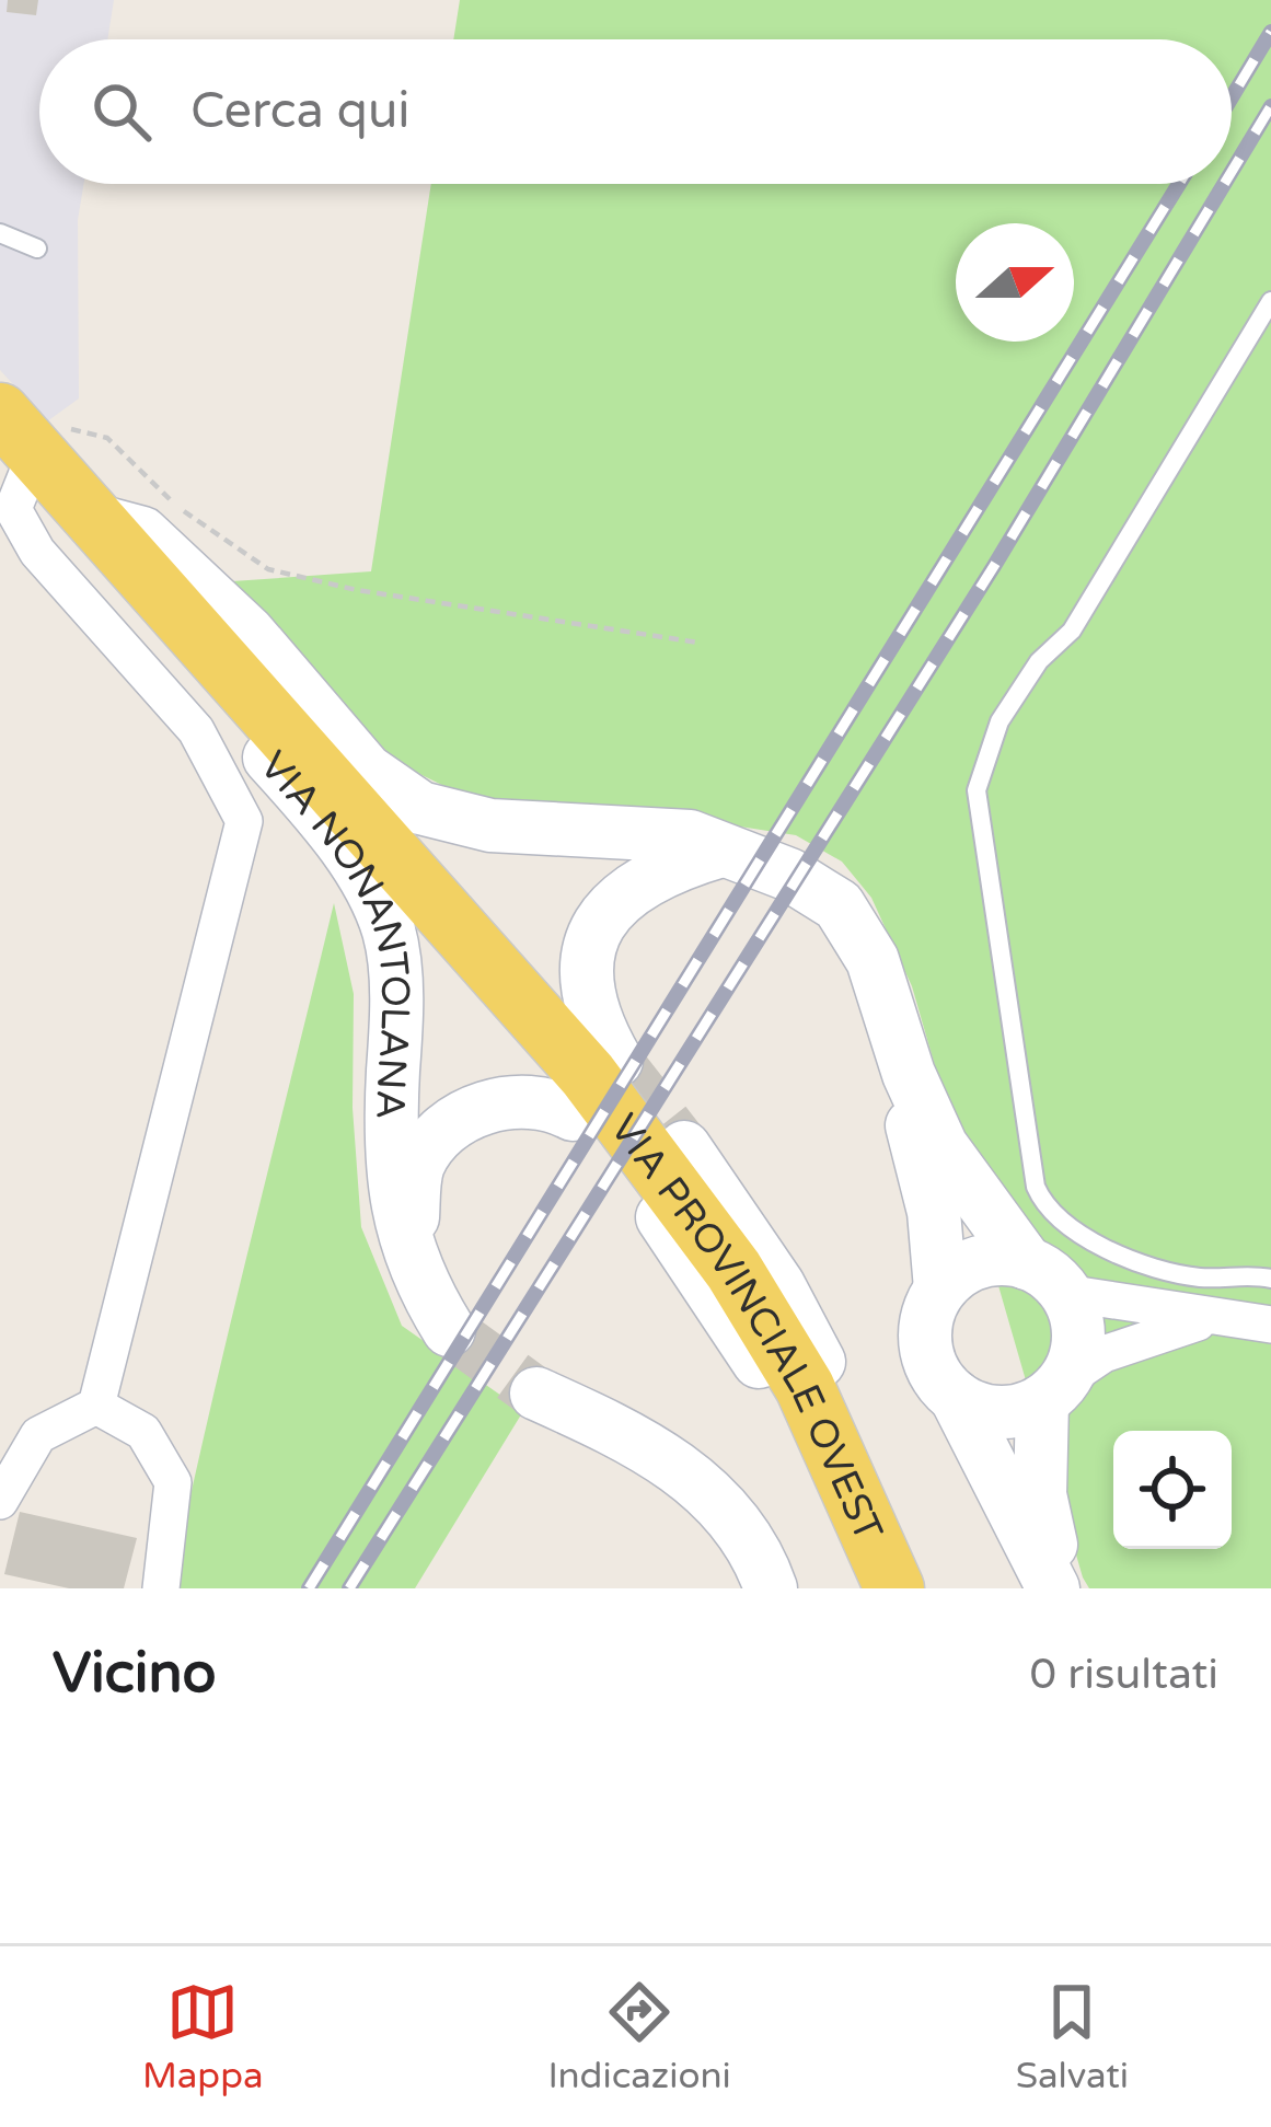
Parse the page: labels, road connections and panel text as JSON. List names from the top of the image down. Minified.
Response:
{"streets":{"main road":["VIA NONANTOLANA","VIA PROVINCIALE OVEST"]},"crossings":[["VIA NONANTOLANA","VIA PROVINCIALE OVEST"]],"north":"right","page":{"search":"Cerca qui","heading":["Vicino","0 risultati"],"nav":["Mappa","Indicazioni","Salvati"]}}
